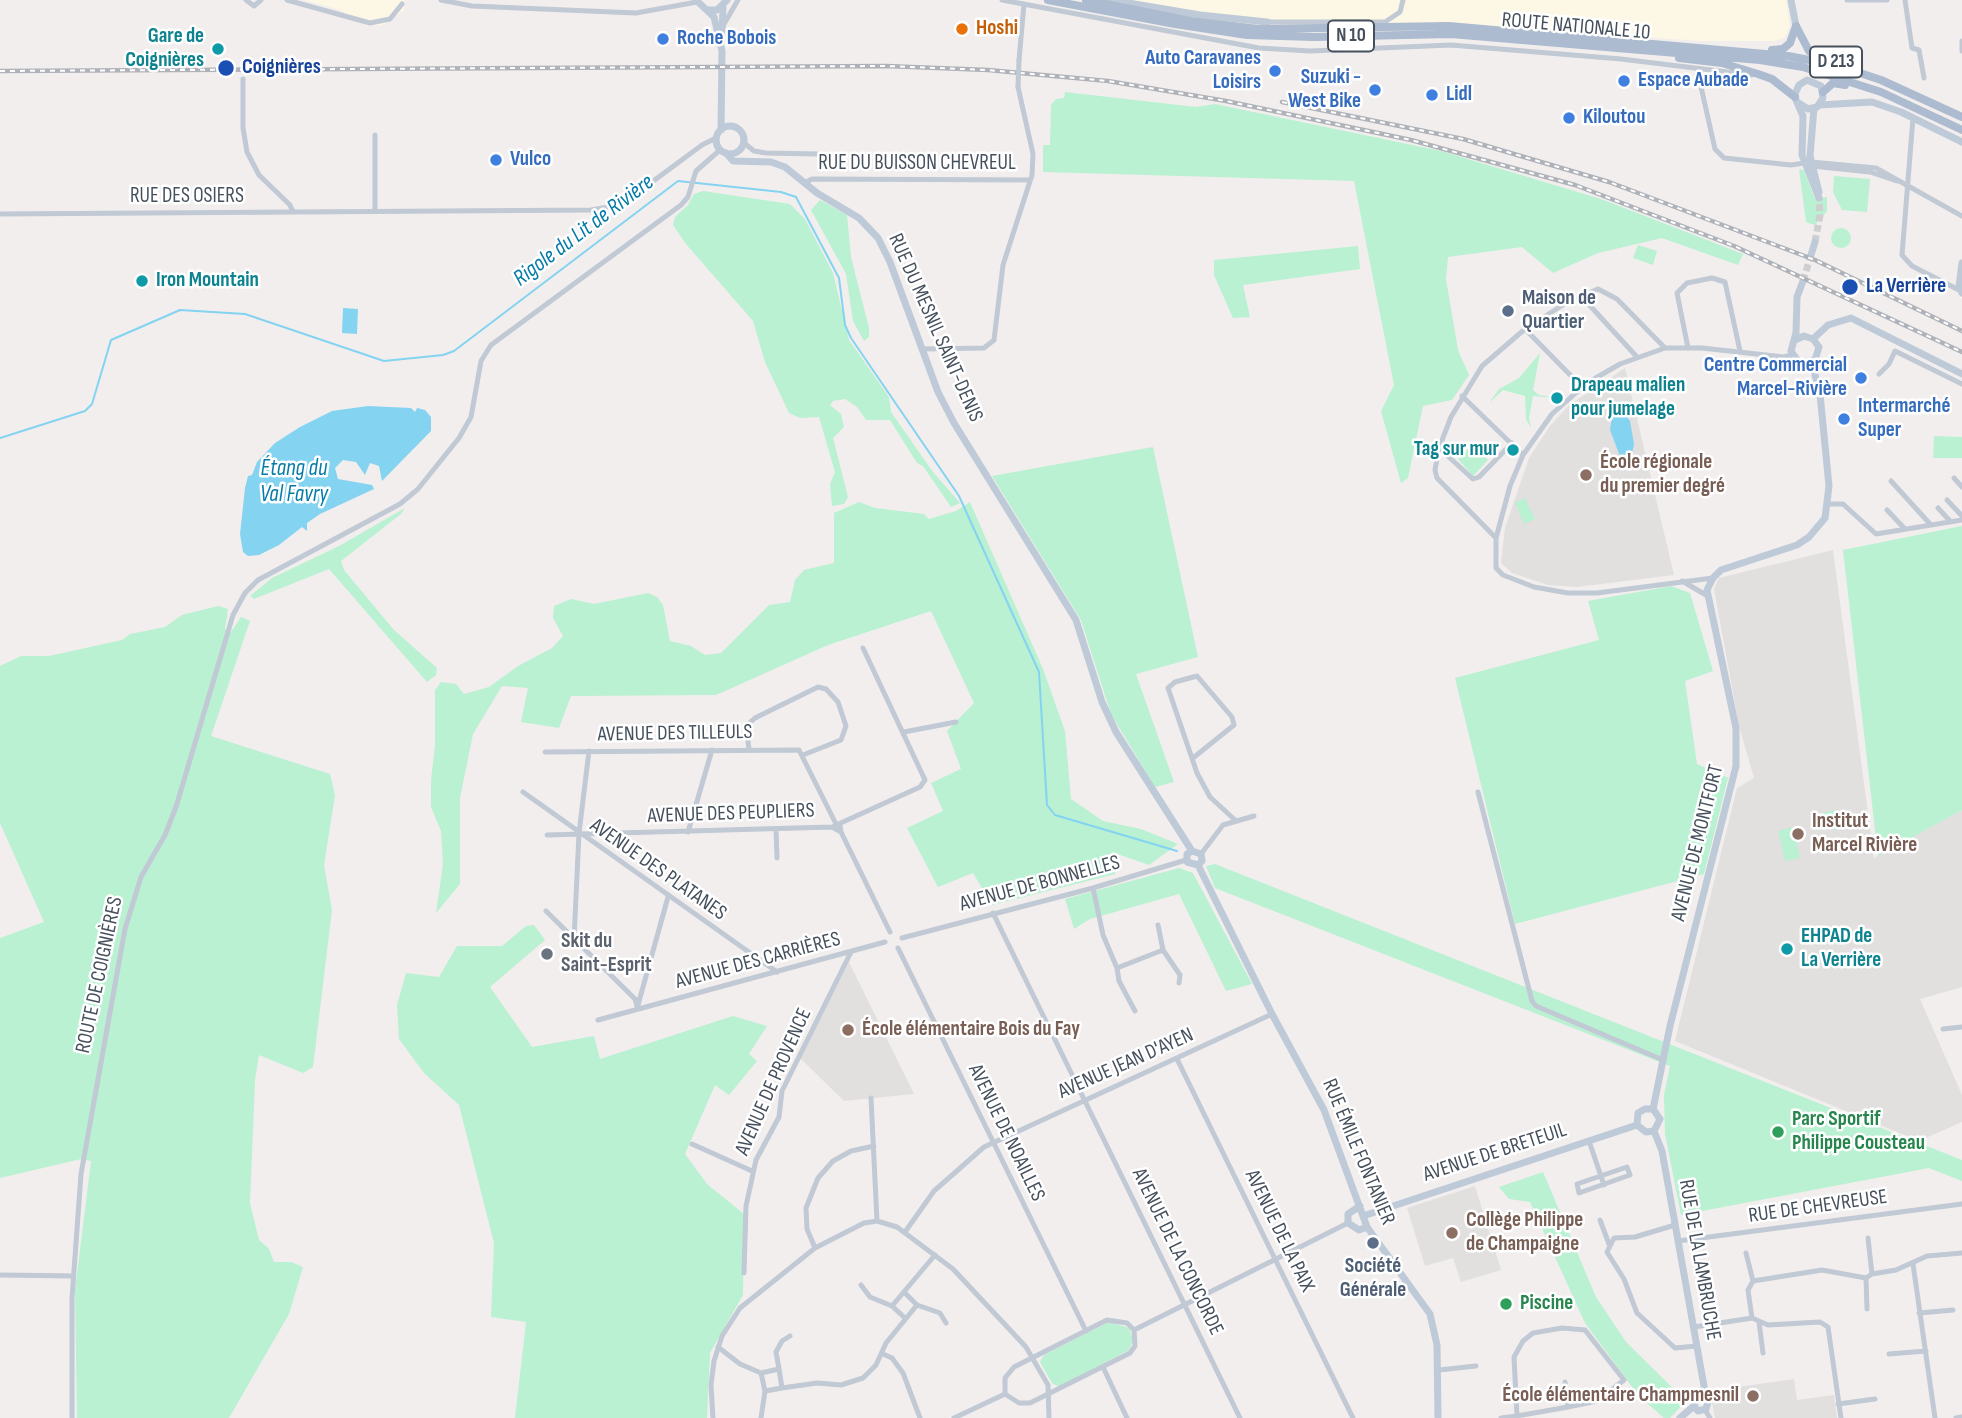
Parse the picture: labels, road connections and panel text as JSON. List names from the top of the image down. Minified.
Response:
{"streets":{"main road":["ROUTE NATIONALE 10","N 10","D 213"],"street":["RUE DU BUISSON CHEVREUL","RUE DES OSIERS","RUE DU MESNIL SAINT-DENIS","AVENUE DES TILLEULS","AVENUE DES PEUPLIERS","AVENUE DE MONTFORT","AVENUE DES PLATANES","AVENUE DE BONNELLES","AVENUE DES CARRIÈRES","ROUTE DE COIGNIÈRES","AVENUE JEAN D'AYEN","AVENUE DE PROVENCE","AVENUE DE NOAILLES","RUE ÉMILE FONTANIER","AVENUE DE BRETEUIL","RUE DE CHEVREUSE","AVENUE DE LA PAIX","AVENUE DE LA CONCORDE","RUE DE LA LAMBRUCHE"]},"crossings":[["ROUTE NATIONALE 10","N 10"],["N 10","D 213"],["RUE DU BUISSON CHEVREUL","RUE DU MESNIL SAINT-DENIS"],["RUE DES OSIERS","ROUTE DE COIGNIÈRES"],["RUE DU MESNIL SAINT-DENIS","AVENUE DE BONNELLES"],["RUE DU MESNIL SAINT-DENIS","RUE ÉMILE FONTANIER"],["AVENUE DES PEUPLIERS","AVENUE DES PLATANES"],["AVENUE DE MONTFORT","AVENUE DE BRETEUIL"],["AVENUE DE MONTFORT","RUE DE LA LAMBRUCHE"],["AVENUE DES PLATANES","AVENUE DES CARRIÈRES"],["AVENUE DE BONNELLES","AVENUE DES CARRIÈRES"],["AVENUE DE BONNELLES","AVENUE DE NOAILLES"],["AVENUE DE BONNELLES","RUE ÉMILE FONTANIER"],["AVENUE DE BONNELLES","AVENUE DE LA CONCORDE"],["AVENUE DES CARRIÈRES","AVENUE DE PROVENCE"],["AVENUE DES CARRIÈRES","AVENUE DE NOAILLES"],["AVENUE JEAN D'AYEN","AVENUE DE NOAILLES"],["AVENUE JEAN D'AYEN","RUE ÉMILE FONTANIER"],["AVENUE JEAN D'AYEN","AVENUE DE LA PAIX"],["AVENUE JEAN D'AYEN","AVENUE DE LA CONCORDE"],["RUE ÉMILE FONTANIER","AVENUE DE BRETEUIL"],["AVENUE DE BRETEUIL","RUE DE LA LAMBRUCHE"],["RUE DE CHEVREUSE","RUE DE LA LAMBRUCHE"]],"water":["Rigole du Lit de Rivière","Étang du Val Favry"],"places":["Hoshi","Roche Bobois","Gare de Coignières","Coignières","Auto Caravanes Loisirs","Espace Aubade","Suzuki - West Bike","Lidl","Kiloutou","Vulco","Iron Mountain","La Verrière","Maison de Quartier","Centre Commercial Marcel-Rivière","Drapeau malien pour jumelage","Intermarché Super","Tag sur mur","École régionale du premier degré","Institut Marcel Rivière","EHPAD de La Verrière","Skit du Saint-Esprit","École élémentaire Bois du Fay","Parc Sportif Philippe Cousteau","Collège Philippe de Champaigne","Société Générale","Piscine","École élémentaire Champmesnil"]}
